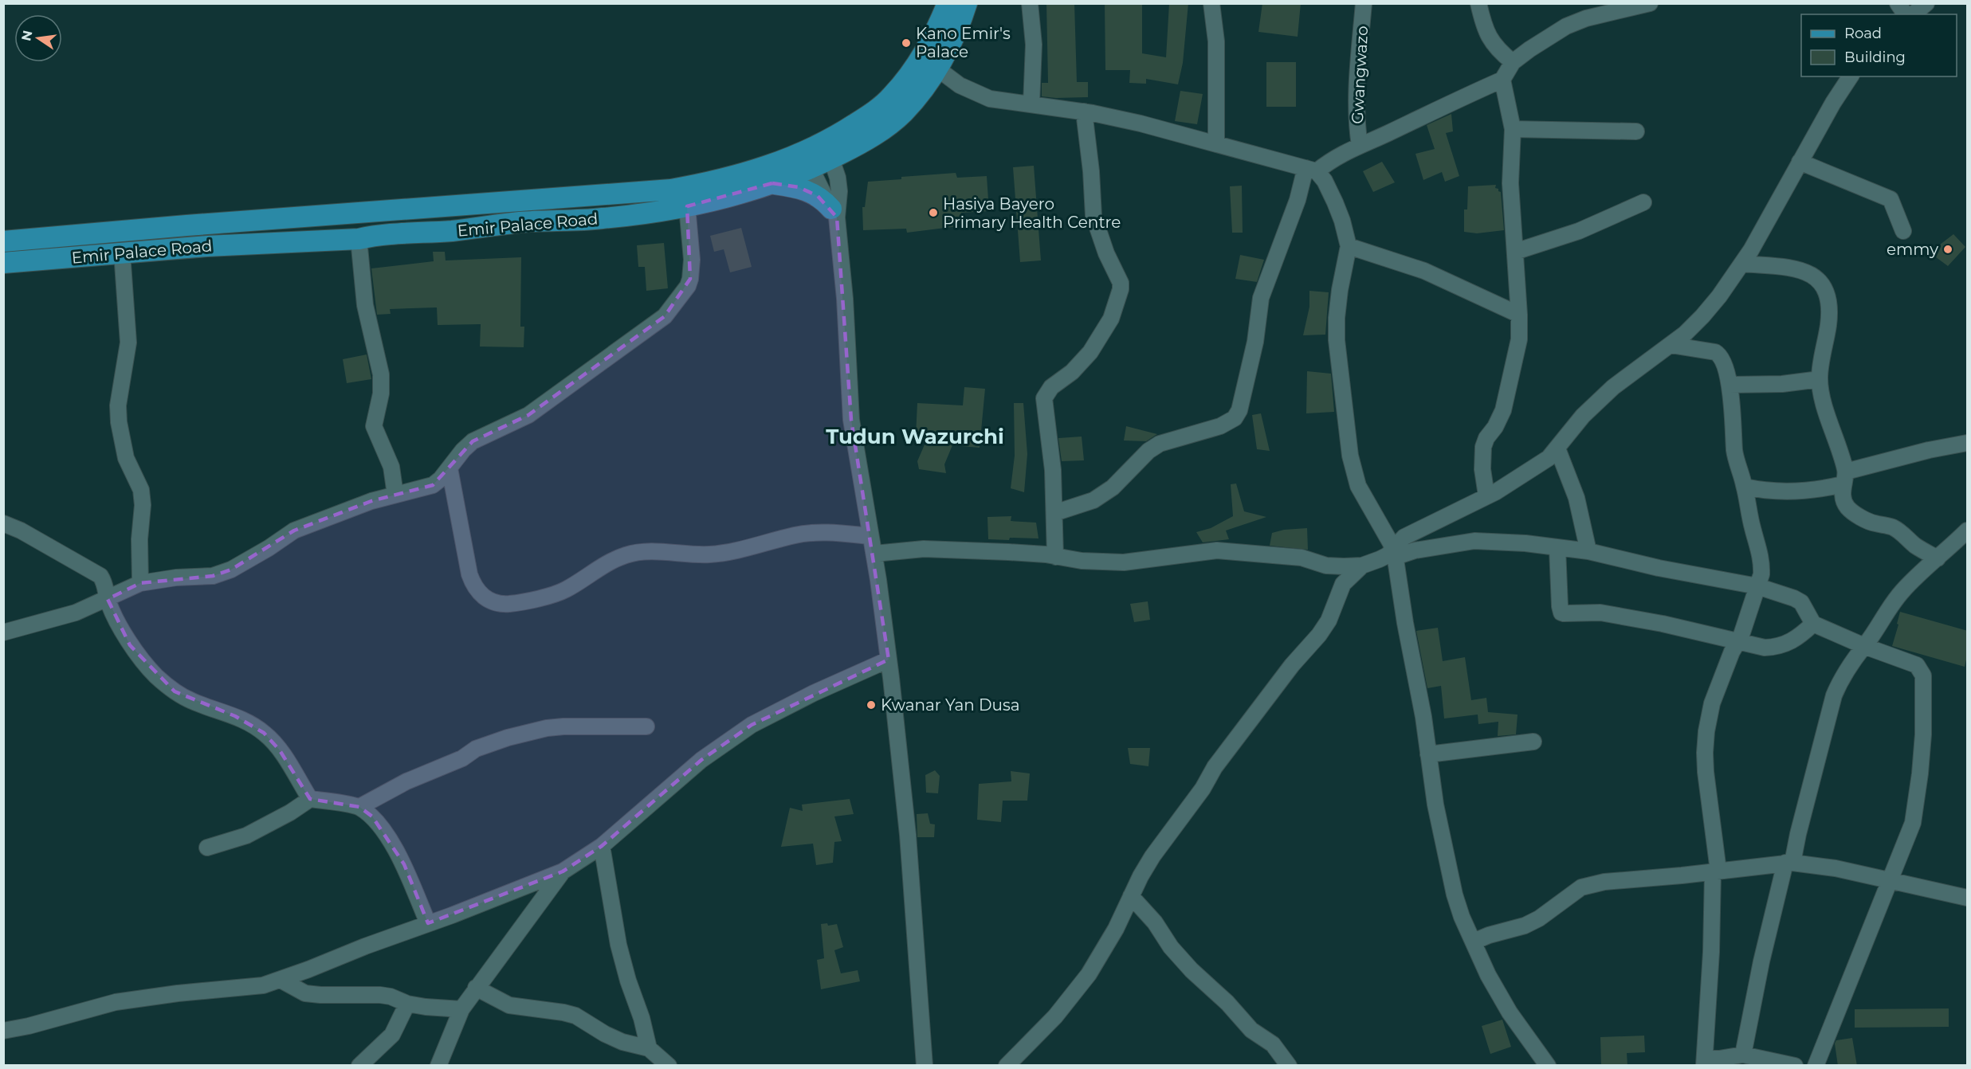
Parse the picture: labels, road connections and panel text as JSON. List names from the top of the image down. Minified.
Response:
{"streets":{"main road":["Emir Palace Road"],"street":["Gwangwazo"]},"districts":["Tudun Wazurchi"],"places":["Kano Emir's Palace","Hasiya Bayero Primary Health Centre","emmy","Kwanar Yan Dusa"],"legend":["Road","Building"],"north":"left"}
